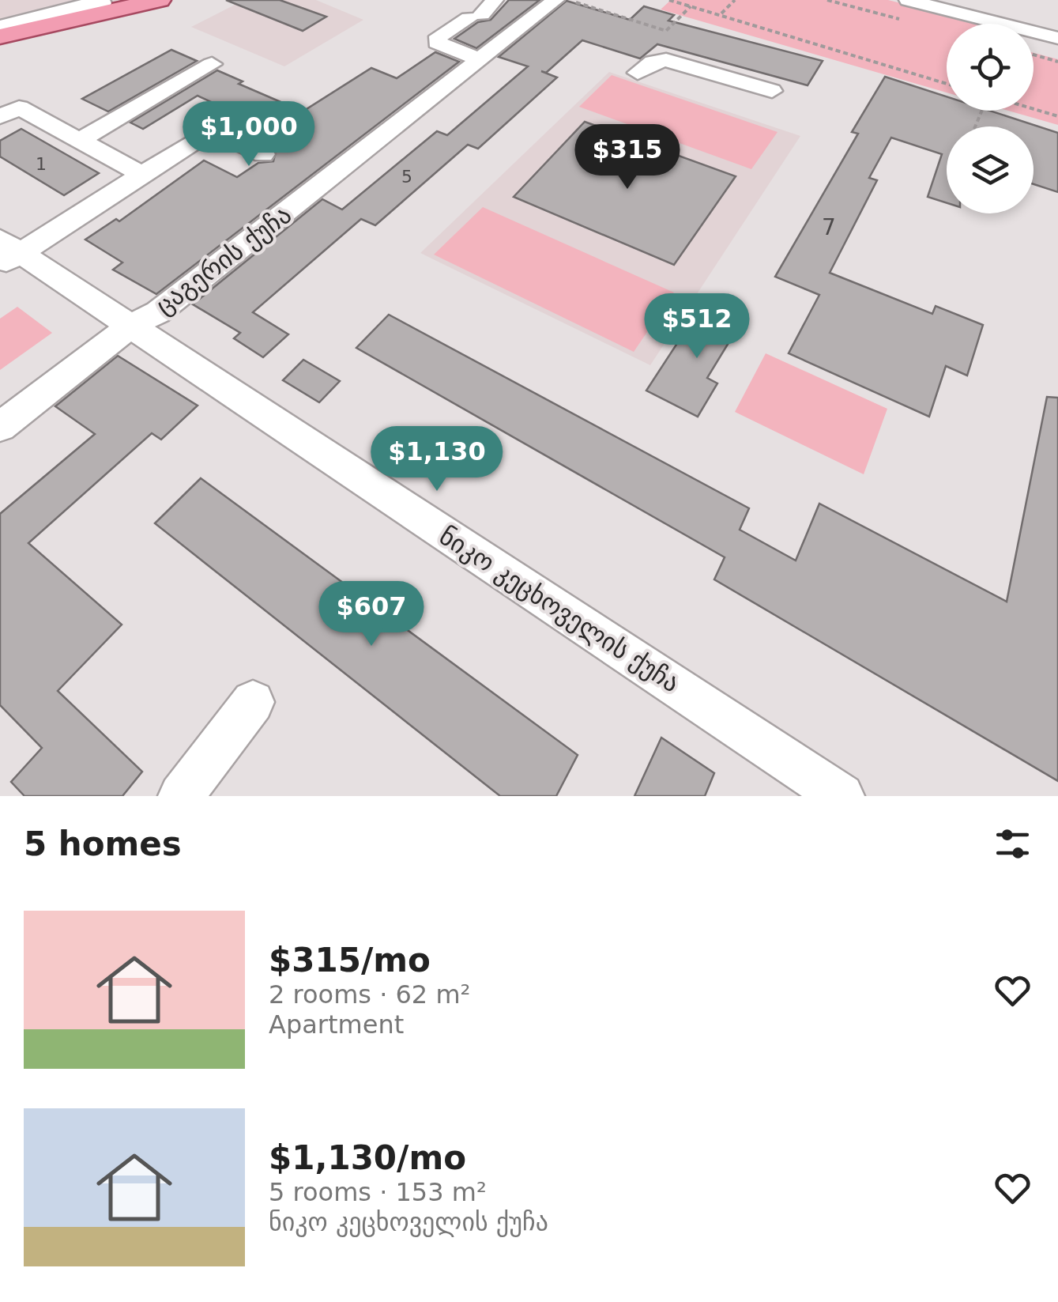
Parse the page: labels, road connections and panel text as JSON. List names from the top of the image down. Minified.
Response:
{"streets":{"street":["ცაგერის ქუჩა","ნიკო კეცხოველის ქუჩა"]},"crossings":[["ცაგერის ქუჩა","ნიკო კეცხოველის ქუჩა"]],"house_numbers":["1","5","7"],"page":{"price":["$1,000","$315","$512","$1,130","$607"],"heading":"5 homes","list":[{"name":"$315/mo","note":"2 rooms · 62 m² · Apartment"},{"name":"$1,130/mo","note":"5 rooms · 153 m² · ნიკო კეცხოველის ქუჩა"}]}}
